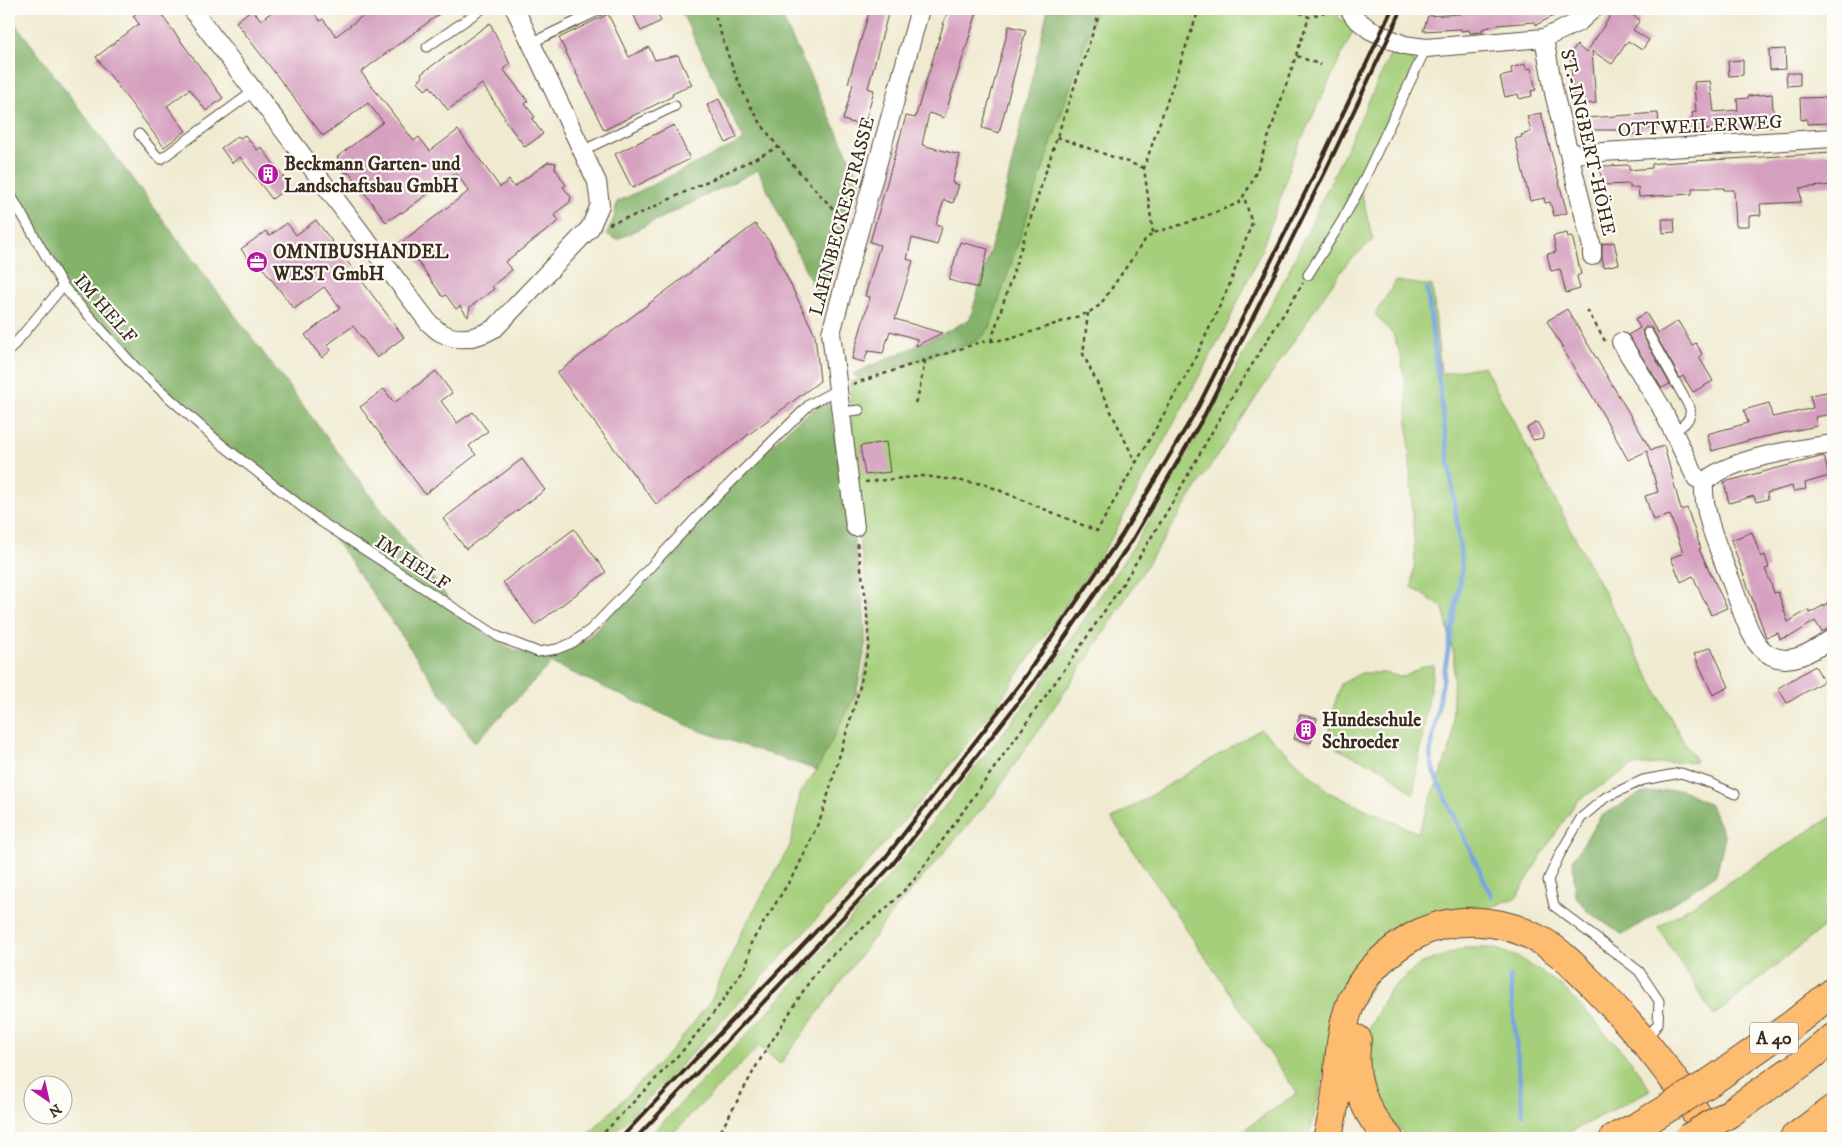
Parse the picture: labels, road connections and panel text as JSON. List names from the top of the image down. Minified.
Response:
{"streets":{"highway":["A 40"],"street":["OTTWEILERWEG","ST.-INGBERT-HÖHE","LAHNBECKESTRASSE"],"lane":["IM HELF"]},"crossings":[["OTTWEILERWEG","ST.-INGBERT-HÖHE"],["LAHNBECKESTRASSE","IM HELF"]],"places":{"building":["Beckmann Garten- und Landschaftsbau GmbH","Hundeschule Schroeder"],"office":["OMNIBUSHANDEL WEST GmbH"]},"north":"bottom right"}
